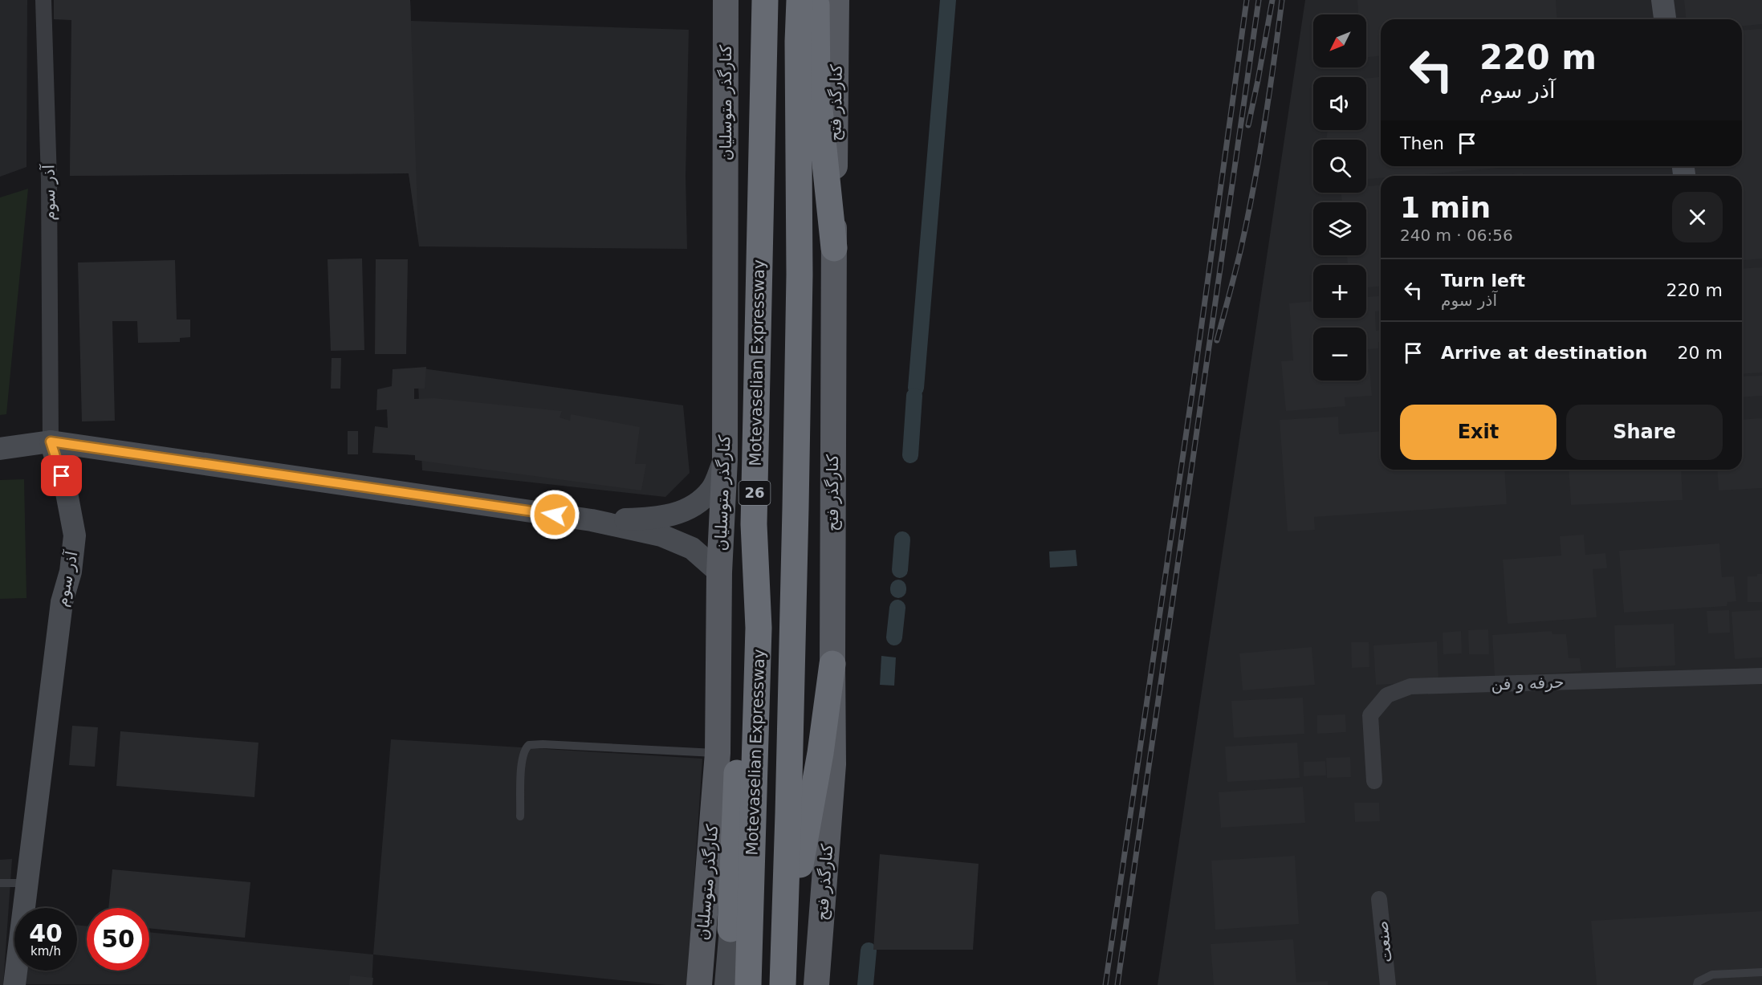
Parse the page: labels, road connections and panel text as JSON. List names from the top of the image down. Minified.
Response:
{"streets":{"highway":["Motevaselian Expressway","26"],"main road":["کنارگذر متوسلیان","کنارگذر فتح","آذر سوم"],"street":["حرفه و فن","صنعت"]},"north":"bottom left","page":{"map_buttons":["+","−"],"turn":["220 m","آذر سوم"],"then":"Then","heading":["1 min","240 m · 06:56"],"list":[{"name":"Turn left","note":"آذر سوم","value":"220 m"},{"name":"Arrive at destination","value":"20 m"}],"buttons":["Exit","Share"],"speed":"40 km/h","limit":"50"}}
